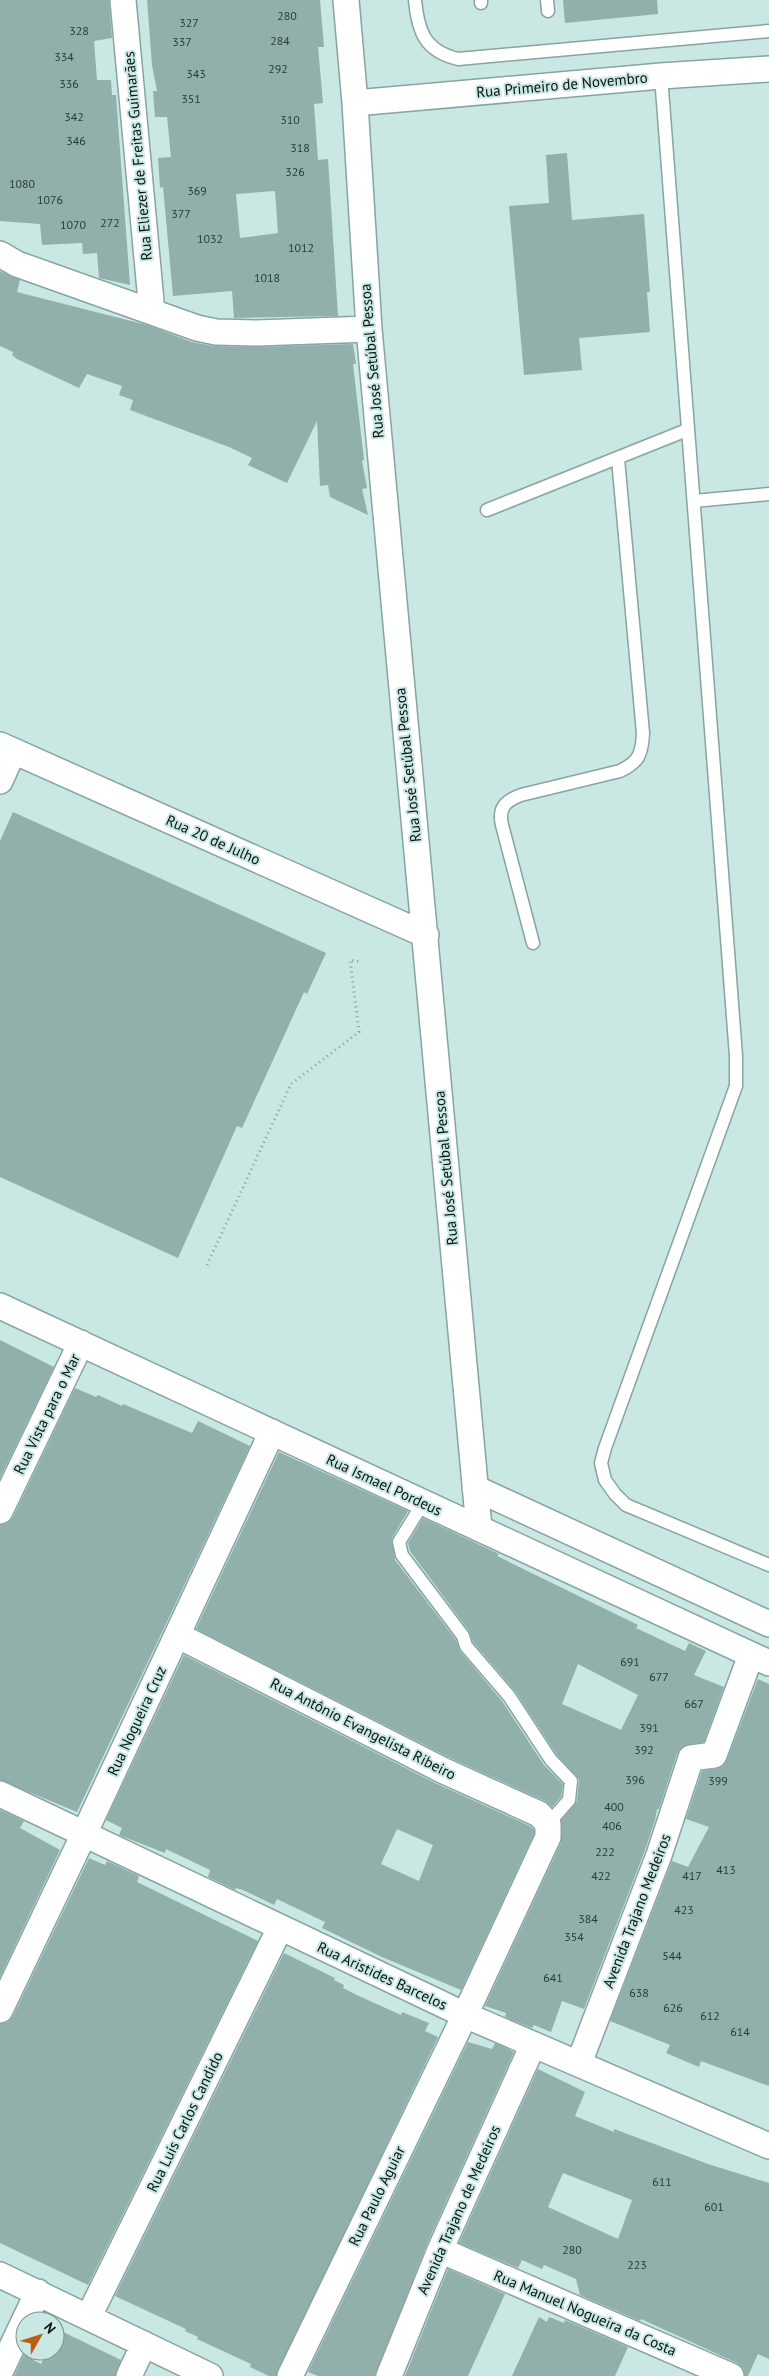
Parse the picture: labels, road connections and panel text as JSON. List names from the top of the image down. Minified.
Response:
{"streets":{"street":["Rua Primeiro de Novembro","Rua Eliezer de Freitas Guimarães","Rua José Setúbal Pessoa","Rua 20 de Julho","Rua Vista para o Mar","Rua Ismael Pordeus","Rua Nogueira Cruz","Rua Antônio Evangelista Ribeiro","Avenida Trajano Medeiros","Rua Aristides Barcelos","Rua Luís Carlos Candido","Rua Paulo Aguiar","Avenida Trajano de Medeiros","Rua Manuel Nogueira da Costa"]},"crossings":[["Rua Primeiro de Novembro","Rua José Setúbal Pessoa"],["Rua José Setúbal Pessoa","Rua 20 de Julho"],["Rua José Setúbal Pessoa","Rua Ismael Pordeus"],["Rua Vista para o Mar","Rua Ismael Pordeus"],["Rua Ismael Pordeus","Rua Nogueira Cruz"],["Rua Ismael Pordeus","Avenida Trajano Medeiros"],["Rua Nogueira Cruz","Rua Antônio Evangelista Ribeiro"],["Rua Nogueira Cruz","Rua Aristides Barcelos"],["Rua Antônio Evangelista Ribeiro","Rua Paulo Aguiar"],["Avenida Trajano Medeiros","Rua Aristides Barcelos"],["Rua Aristides Barcelos","Rua Luís Carlos Candido"],["Rua Aristides Barcelos","Rua Paulo Aguiar"],["Rua Aristides Barcelos","Avenida Trajano de Medeiros"],["Avenida Trajano de Medeiros","Rua Manuel Nogueira da Costa"]],"house_numbers":["280","327","328","284","337","334","292","343","336","351","342","310","346","318","326","1080","369","1076","377","272","1070","1032","1012","1018","691","677","667","391","392","396","399","400","406","222","413","422","417","423","384","354","544","641","638","626","612","614","611","601","280","223"],"north":"top right"}
